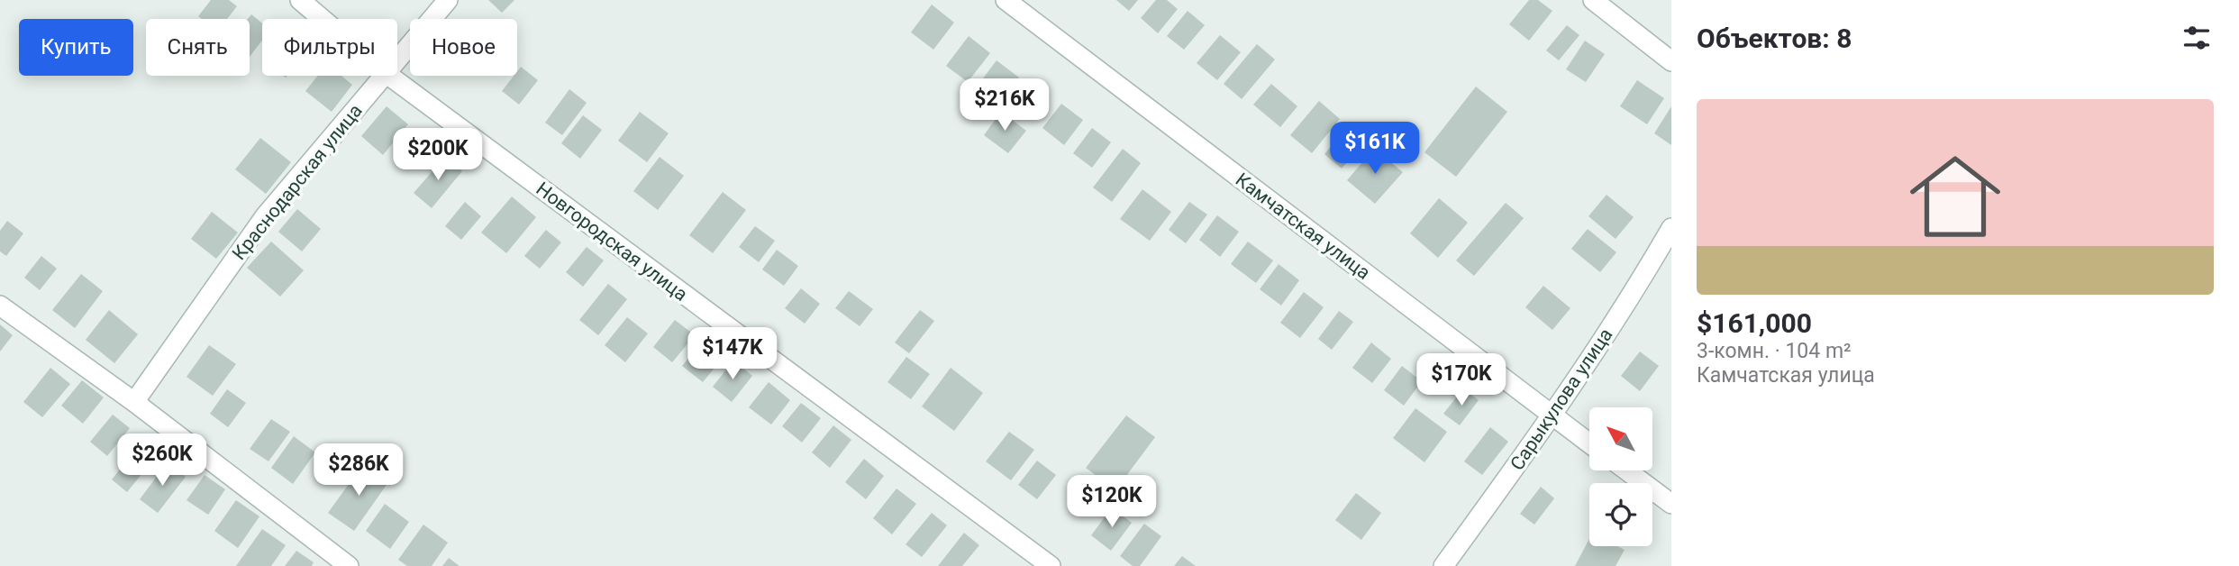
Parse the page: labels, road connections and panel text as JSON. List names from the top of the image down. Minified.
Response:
{"streets":{"street":["Краснодарская улица","Камчатская улица","Новгородская улица","Сарыкулова улица"]},"crossings":[["Камчатская улица","Сарыкулова улица"]],"north":"top left","page":{"heading":"Объектов: 8","chip":["Купить","Снять","Фильтры","Новое"],"list":[{"name":"$161,000","note":"3-комн. · 104 m² · Камчатская улица"}],"price":["$216K","$161K","$200K","$147K","$170K","$260K","$286K","$120K"]}}
